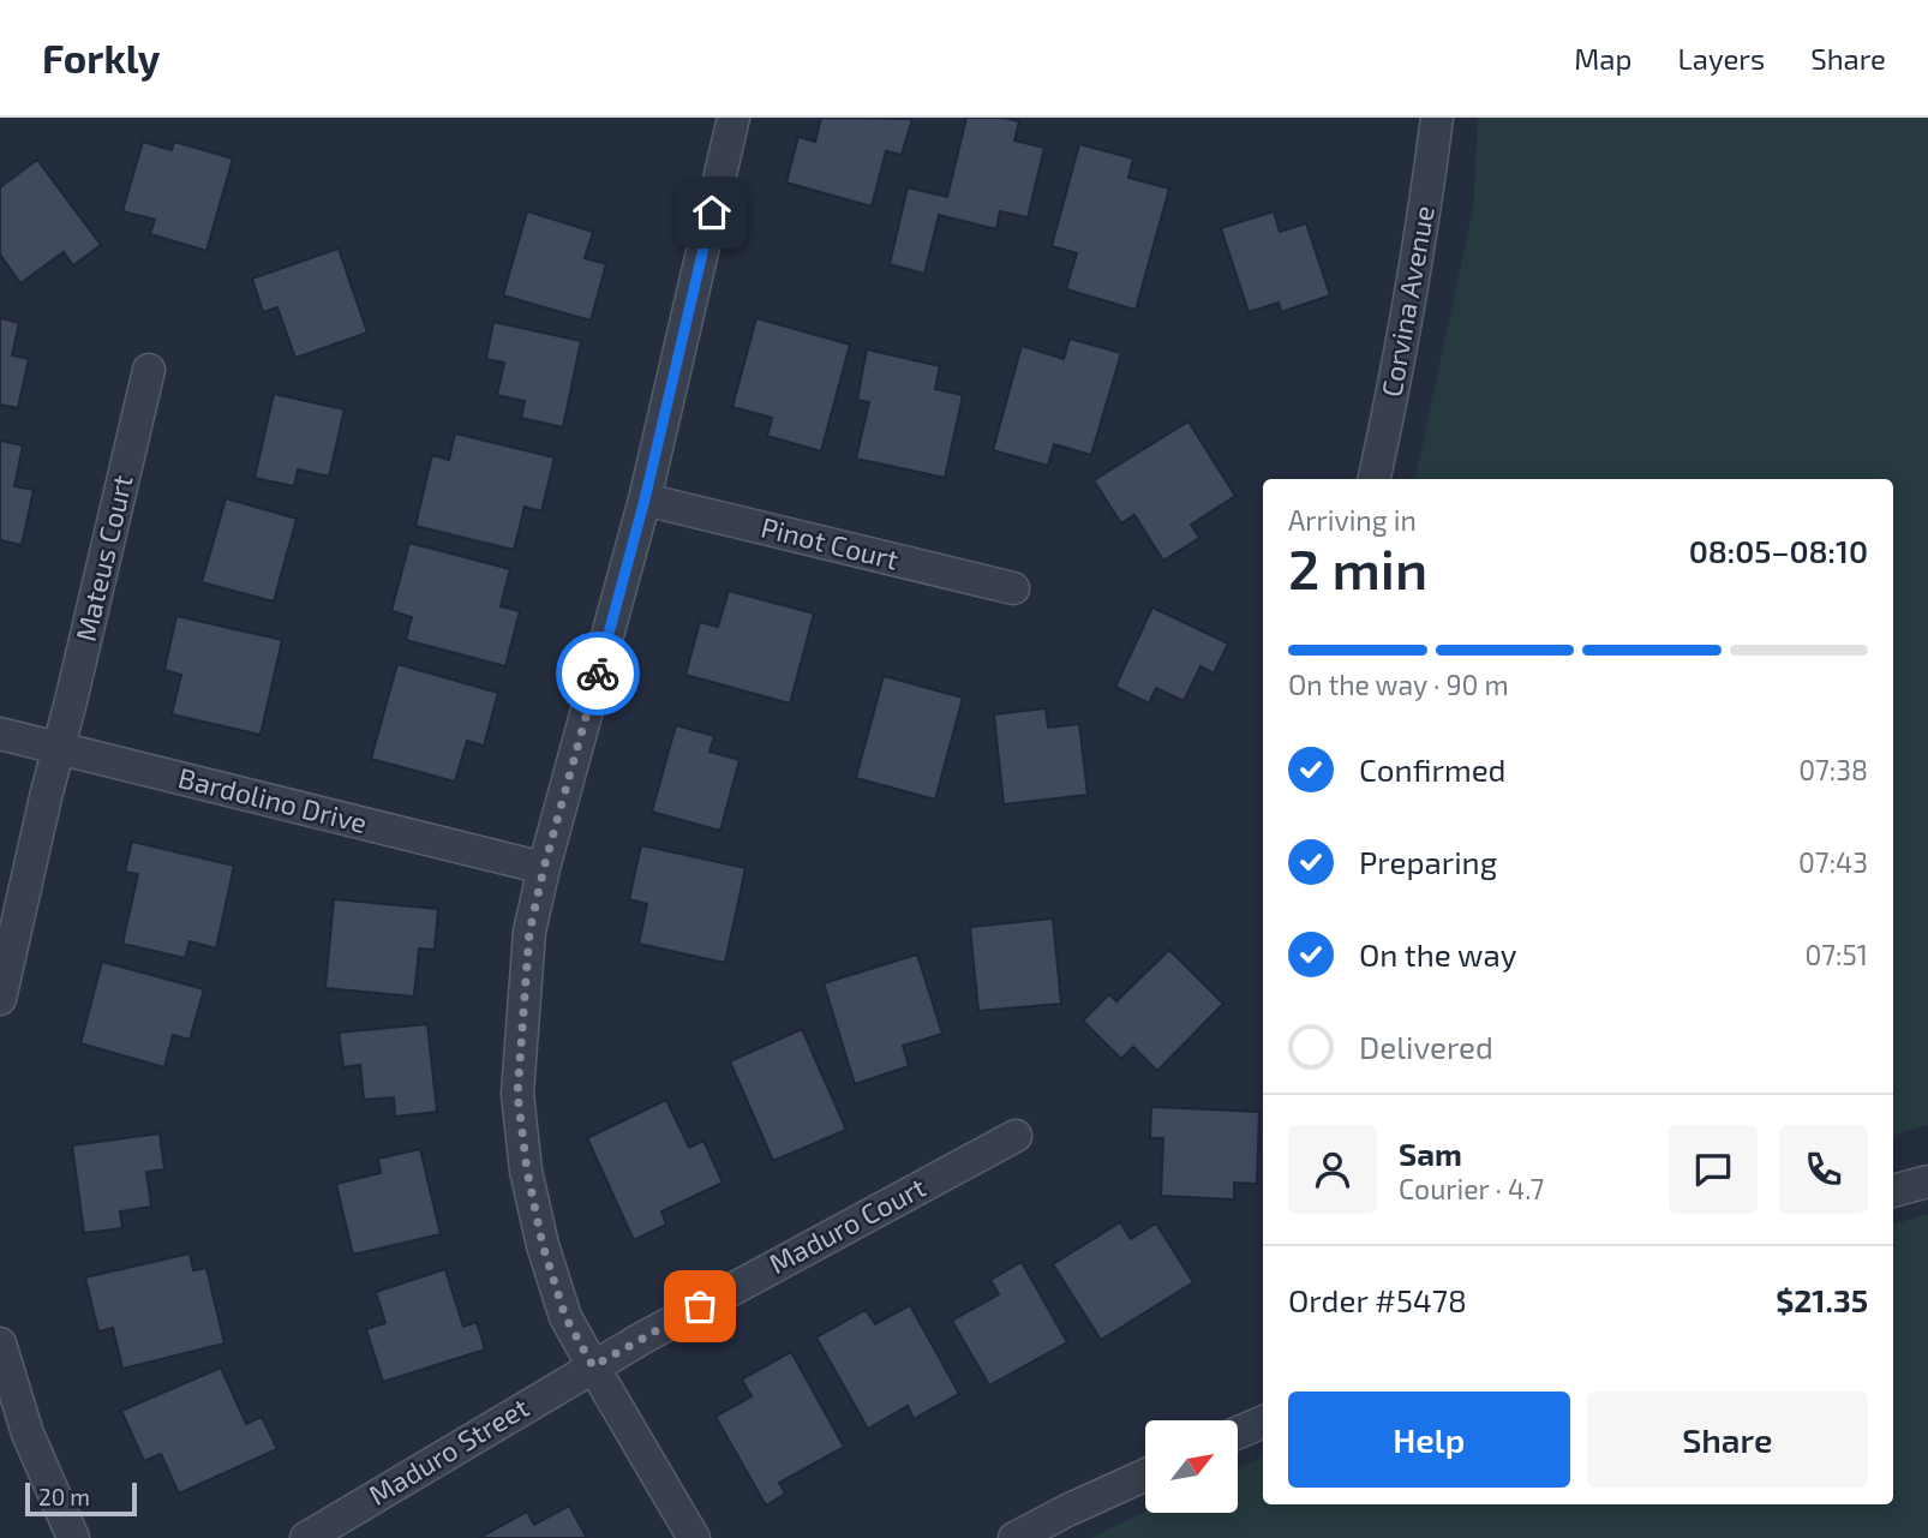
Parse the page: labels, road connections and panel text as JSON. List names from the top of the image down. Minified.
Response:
{"streets":{"street":["Corvina Avenue","Pinot Court","Mateus Court","Bardolino Drive","Maduro Court","Maduro Street"]},"crossings":[["Mateus Court","Bardolino Drive"],["Maduro Court","Maduro Street"]],"scale_bar":"20 m","north":"top right","page":{"header":"Forkly","nav":["Map","Layers","Share"],"heading":["2 min","Arriving in","08:05–08:10"],"panel":["Sam","Courier · 4.7","Order #5478","$21.35"],"bar":"On the way · 90 m","list":[["Confirmed","07:38"],["Preparing","07:43"],["On the way","07:51"],"Delivered"],"buttons":["Help","Share"],"scale":"20 m"}}
